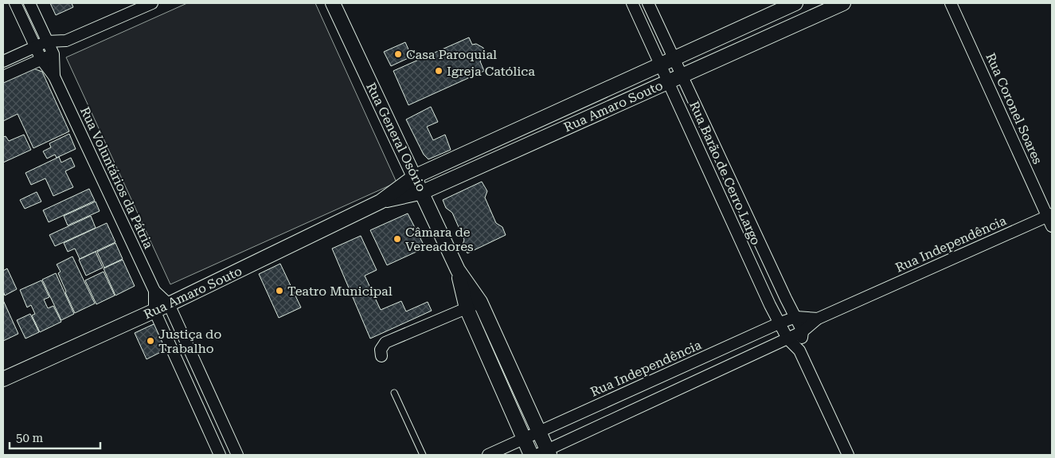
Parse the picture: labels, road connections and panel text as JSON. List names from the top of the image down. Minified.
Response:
{"streets":{"street":["Rua Amaro Souto","Rua Coronel Soares","Rua General Osório","Rua Barão de Cerro Largo","Rua Voluntários da Pátria","Rua Independência"]},"crossings":[["Rua Amaro Souto","Rua General Osório"],["Rua Amaro Souto","Rua Barão de Cerro Largo"],["Rua Amaro Souto","Rua Voluntários da Pátria"],["Rua Coronel Soares","Rua Independência"],["Rua General Osório","Rua Independência"],["Rua Barão de Cerro Largo","Rua Independência"]],"places":["Casa Paroquial","Igreja Católica","Câmara de Vereadores","Teatro Municipal","Justiça do Trabalho"],"scale_bar":"50 m"}
